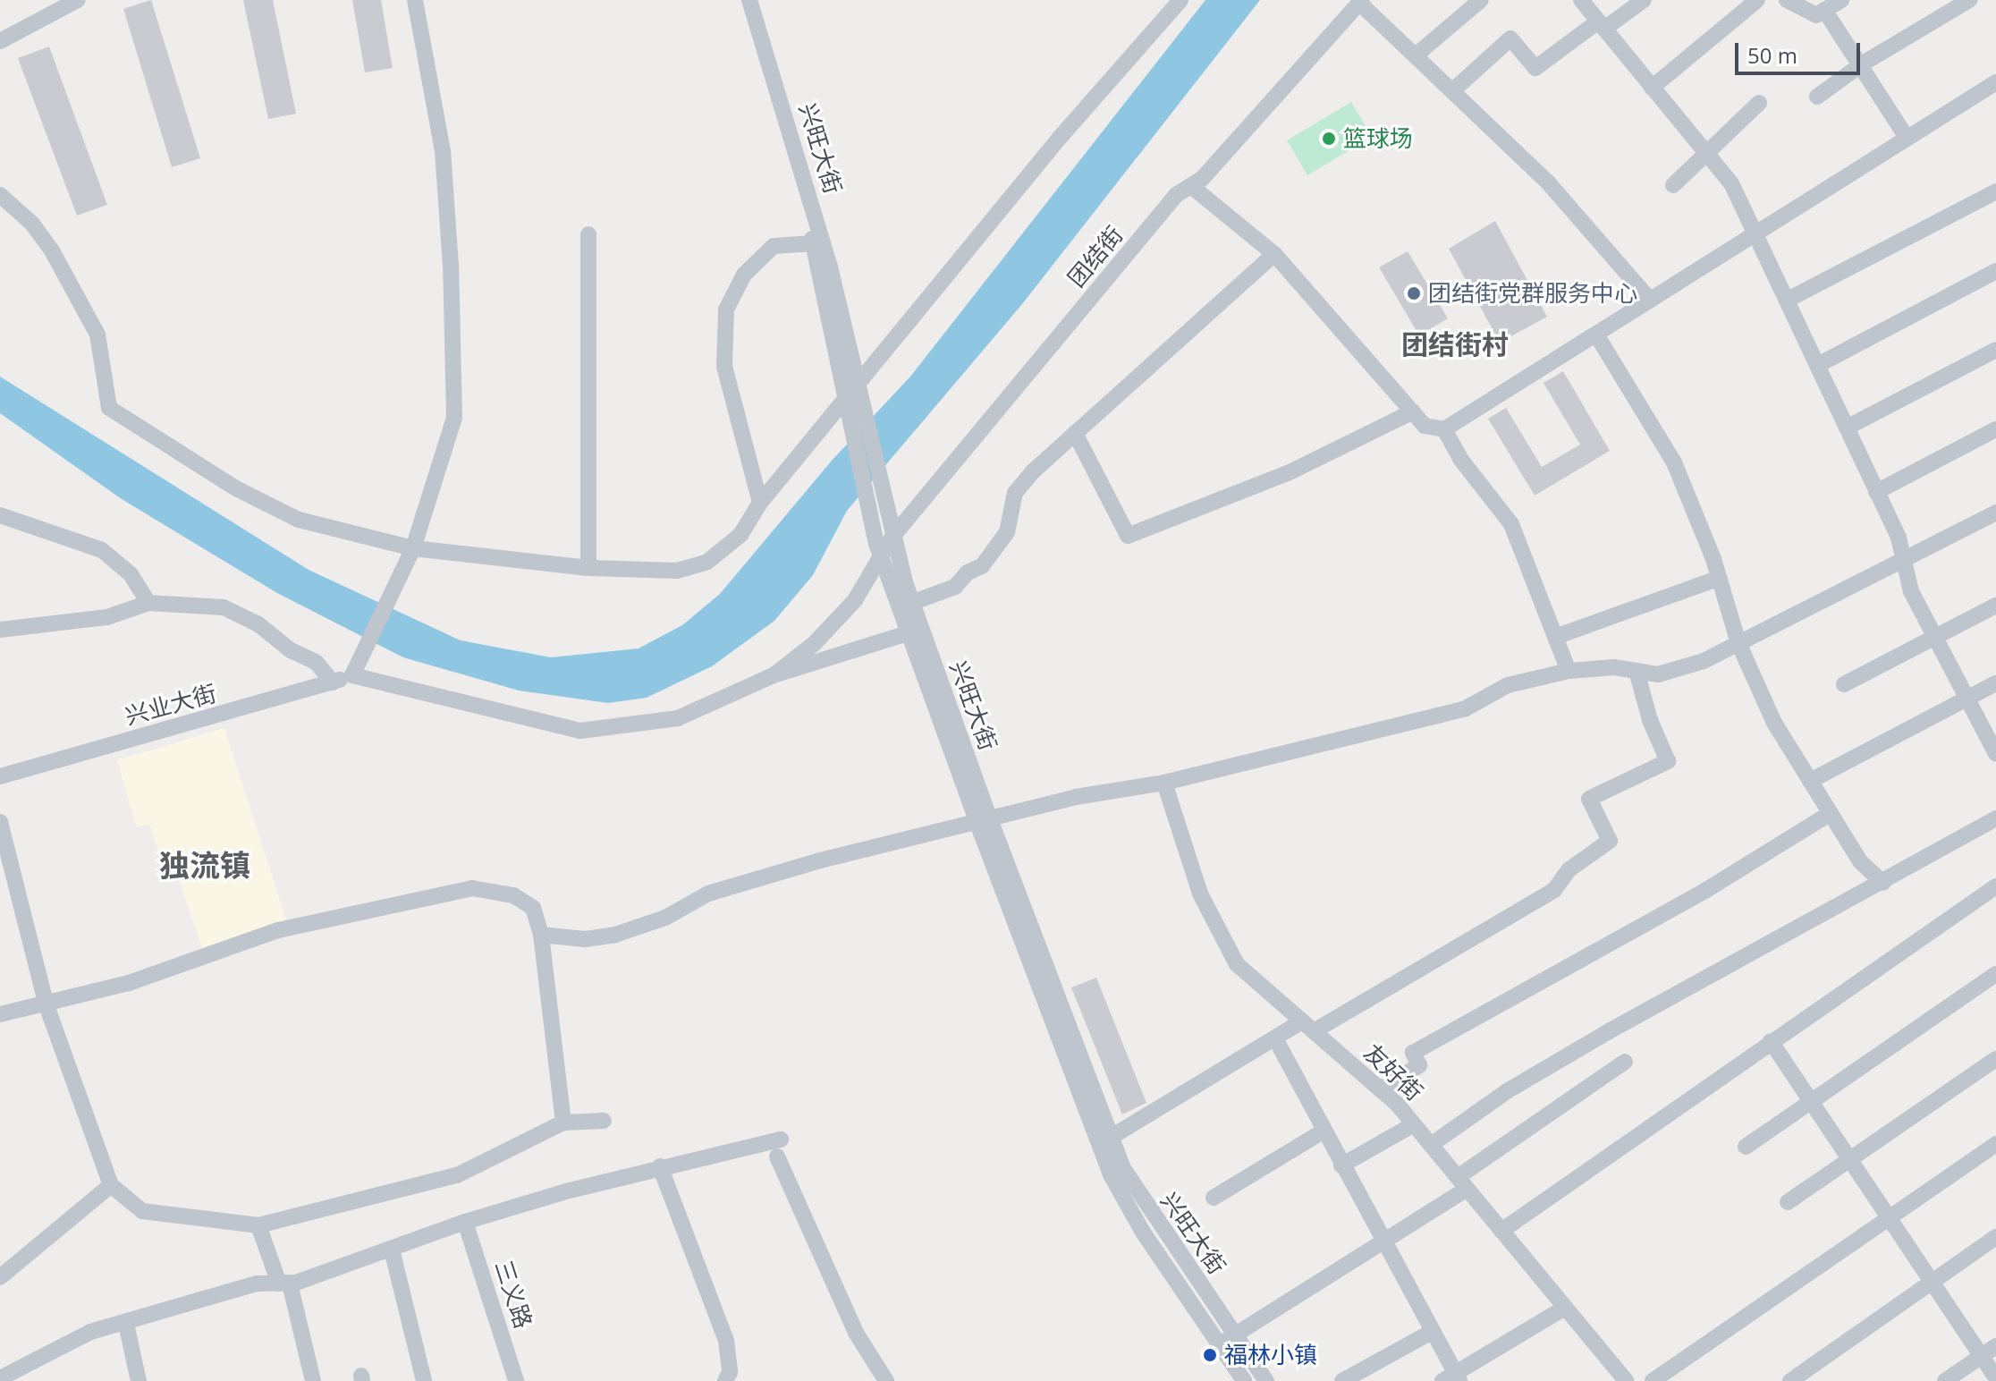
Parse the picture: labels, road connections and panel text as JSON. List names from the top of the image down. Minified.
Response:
{"streets":{"street":["兴旺大街","团结街","兴业大街","友好街","三义路"]},"crossings":[["兴旺大街","团结街"]],"districts":["团结街村","独流镇"],"places":["篮球场","团结街党群服务中心","福林小镇"],"scale_bar":"50 m"}
